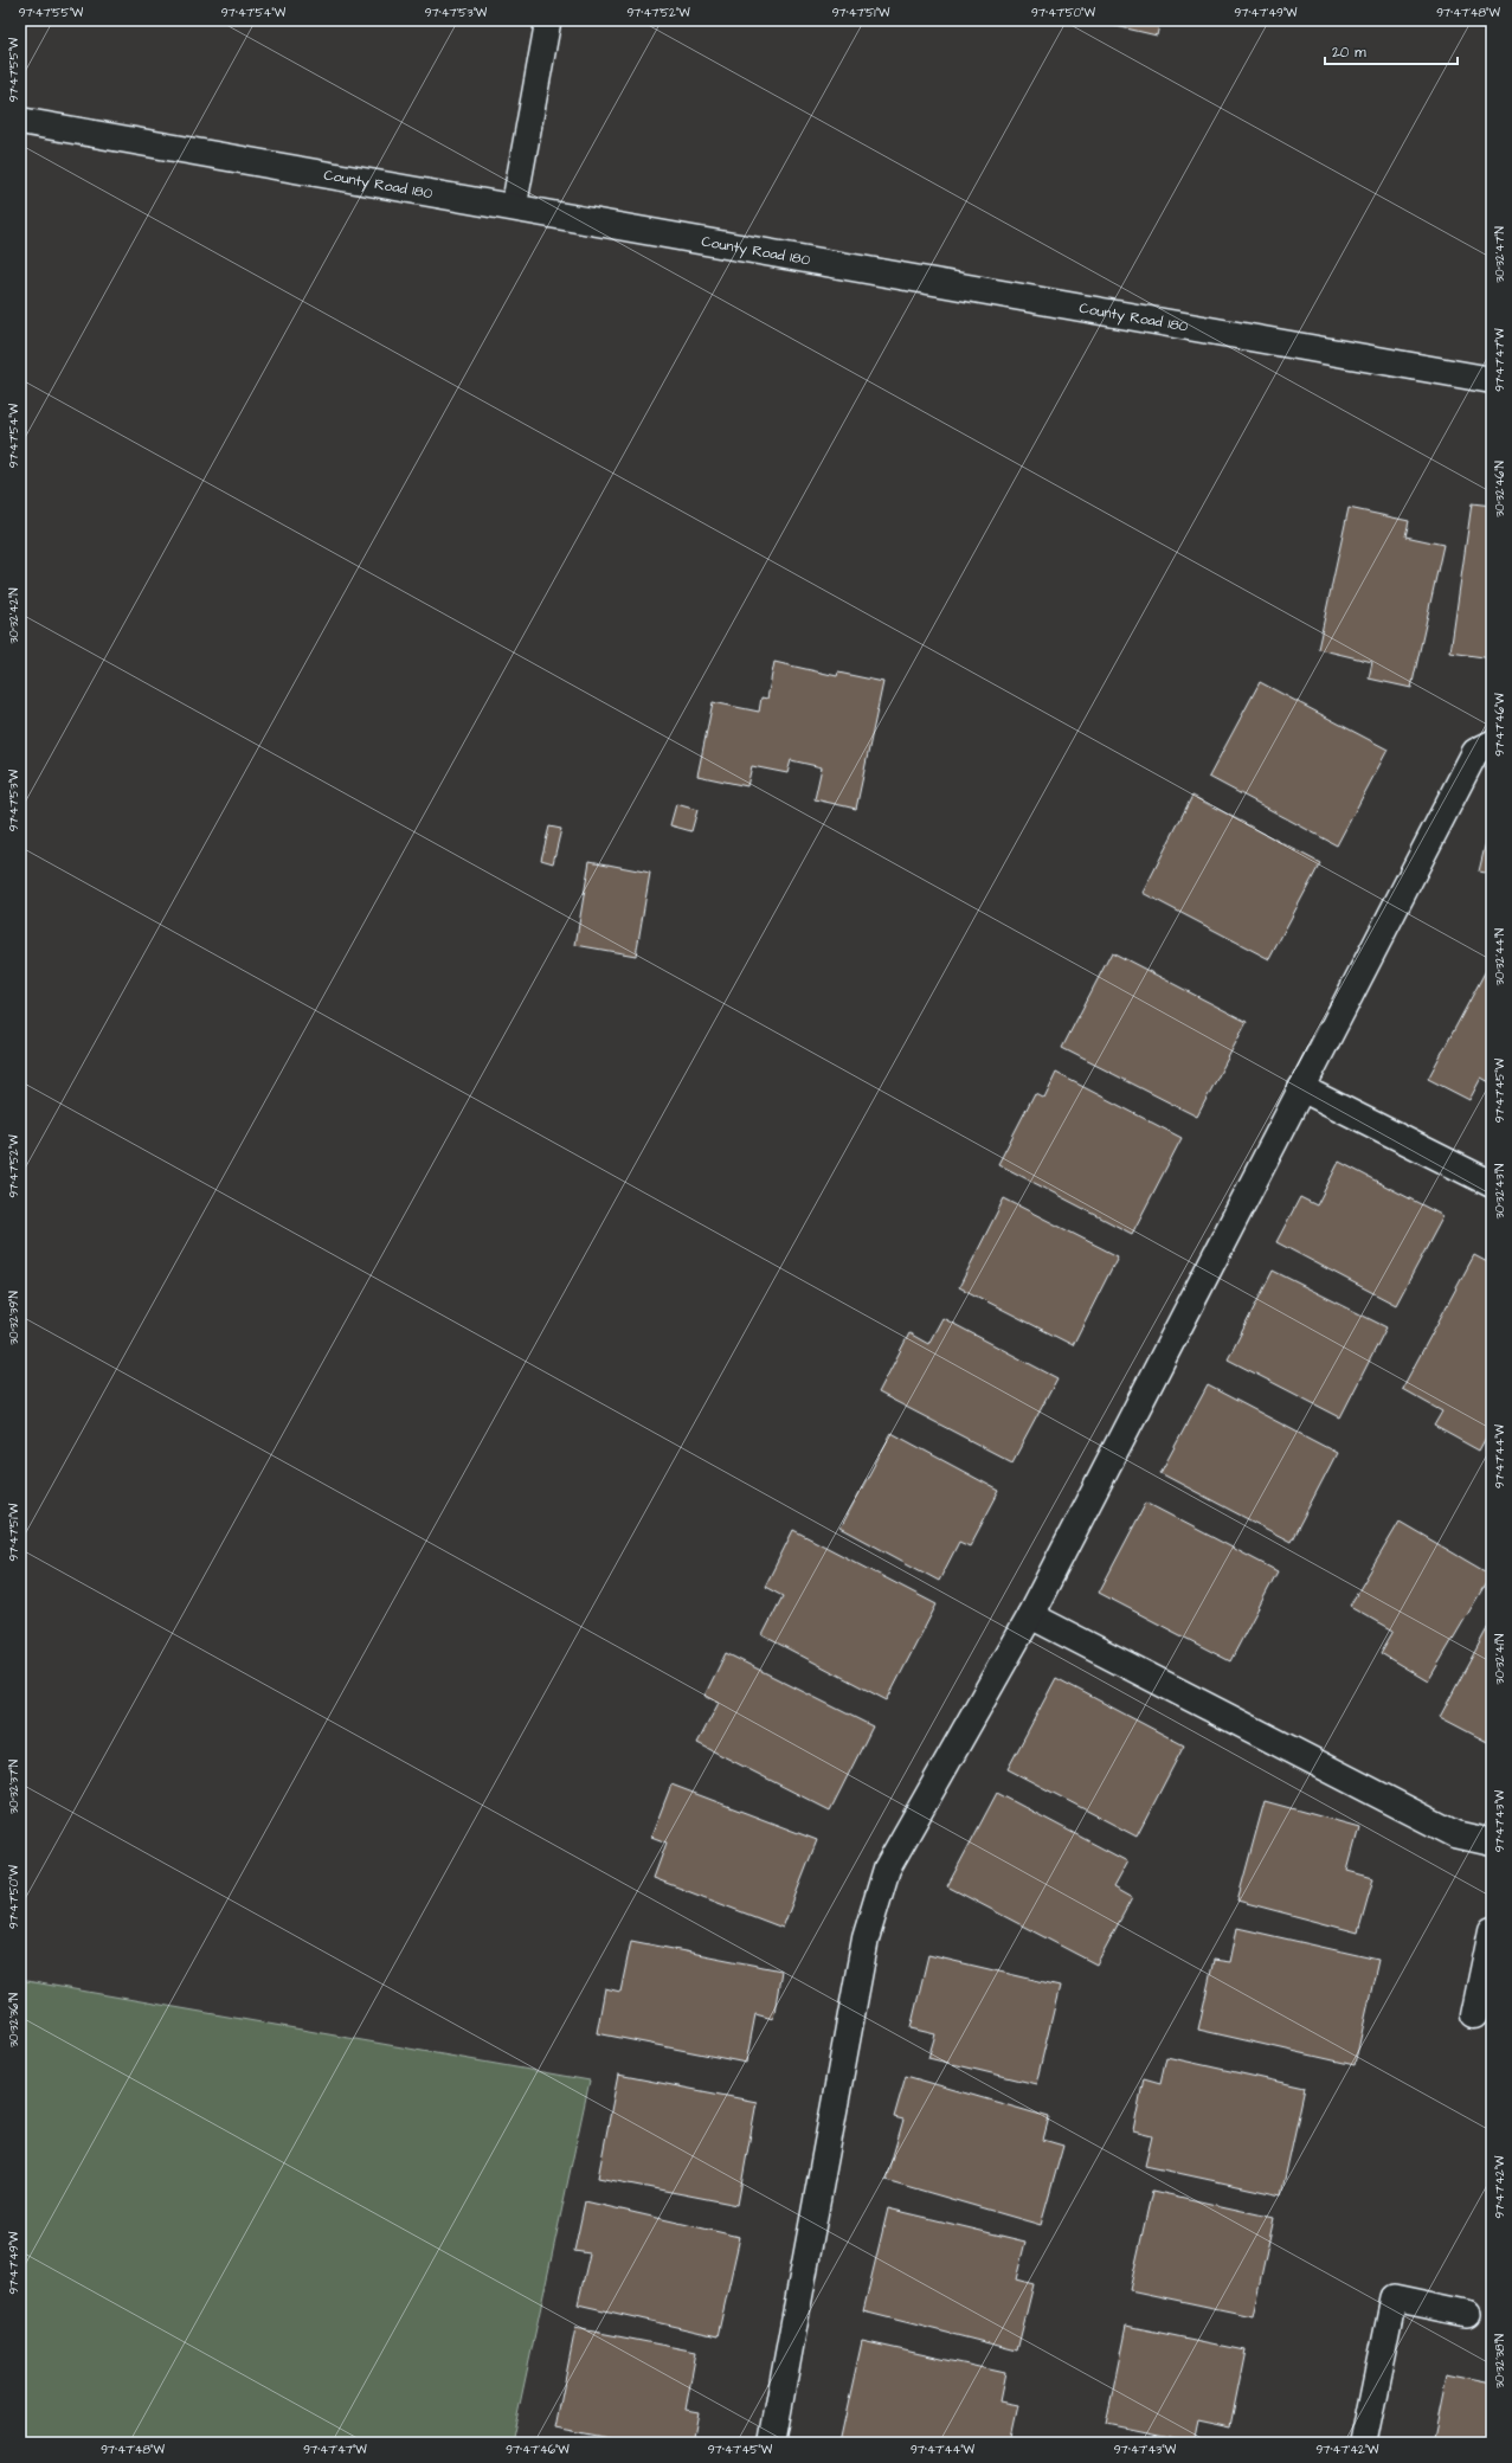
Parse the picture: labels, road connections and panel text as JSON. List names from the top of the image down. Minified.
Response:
{"streets":{"street":["County Road 180"]},"scale_bar":"20 m","coordinates":["97°47'55\"W","97°47'54\"W","97°47'53\"W","97°47'52\"W","97°47'51\"W","97°47'50\"W","97°47'49\"W","97°47'48\"W","30°32'47\"N","97°47'47\"W","30°32'46\"N","30°32'42\"N","97°47'46\"W","30°32'44\"N","97°47'45\"W","30°32'43\"N","30°32'39\"N","97°47'44\"W","30°32'41\"N","30°32'37\"N","97°47'43\"W","30°32'36\"N","97°47'42\"W","30°32'38\"N"]}
